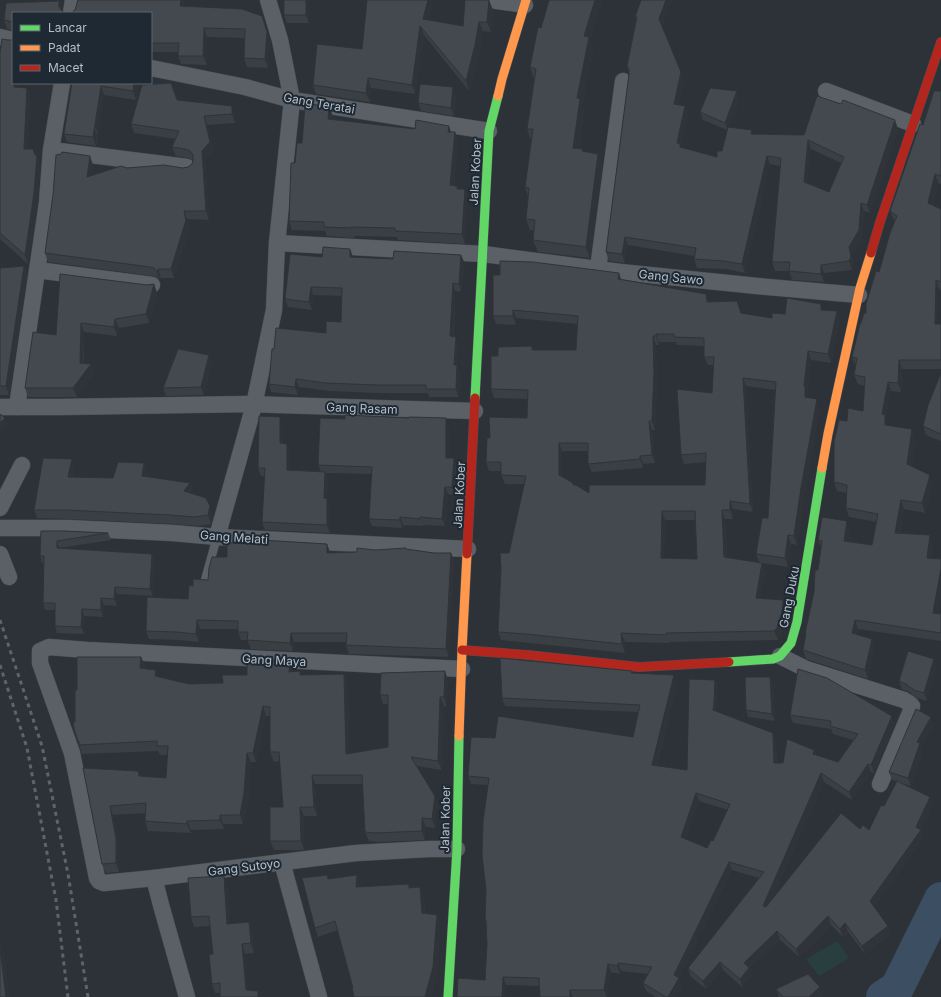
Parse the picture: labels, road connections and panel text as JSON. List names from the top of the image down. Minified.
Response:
{"streets":{"street":["Gang Teratai","Jalan Kober","Gang Sawo","Gang Rasam","Gang Melati","Gang Duku","Gang Maya","Gang Sutoyo"]},"crossings":[["Gang Teratai","Jalan Kober"],["Jalan Kober","Gang Sawo"],["Jalan Kober","Gang Rasam"],["Jalan Kober","Gang Melati"],["Jalan Kober","Gang Maya"],["Jalan Kober","Gang Sutoyo"],["Gang Sawo","Gang Duku"],["Gang Maya","Gang Sutoyo"]],"legend":["Lancar","Padat","Macet"]}
